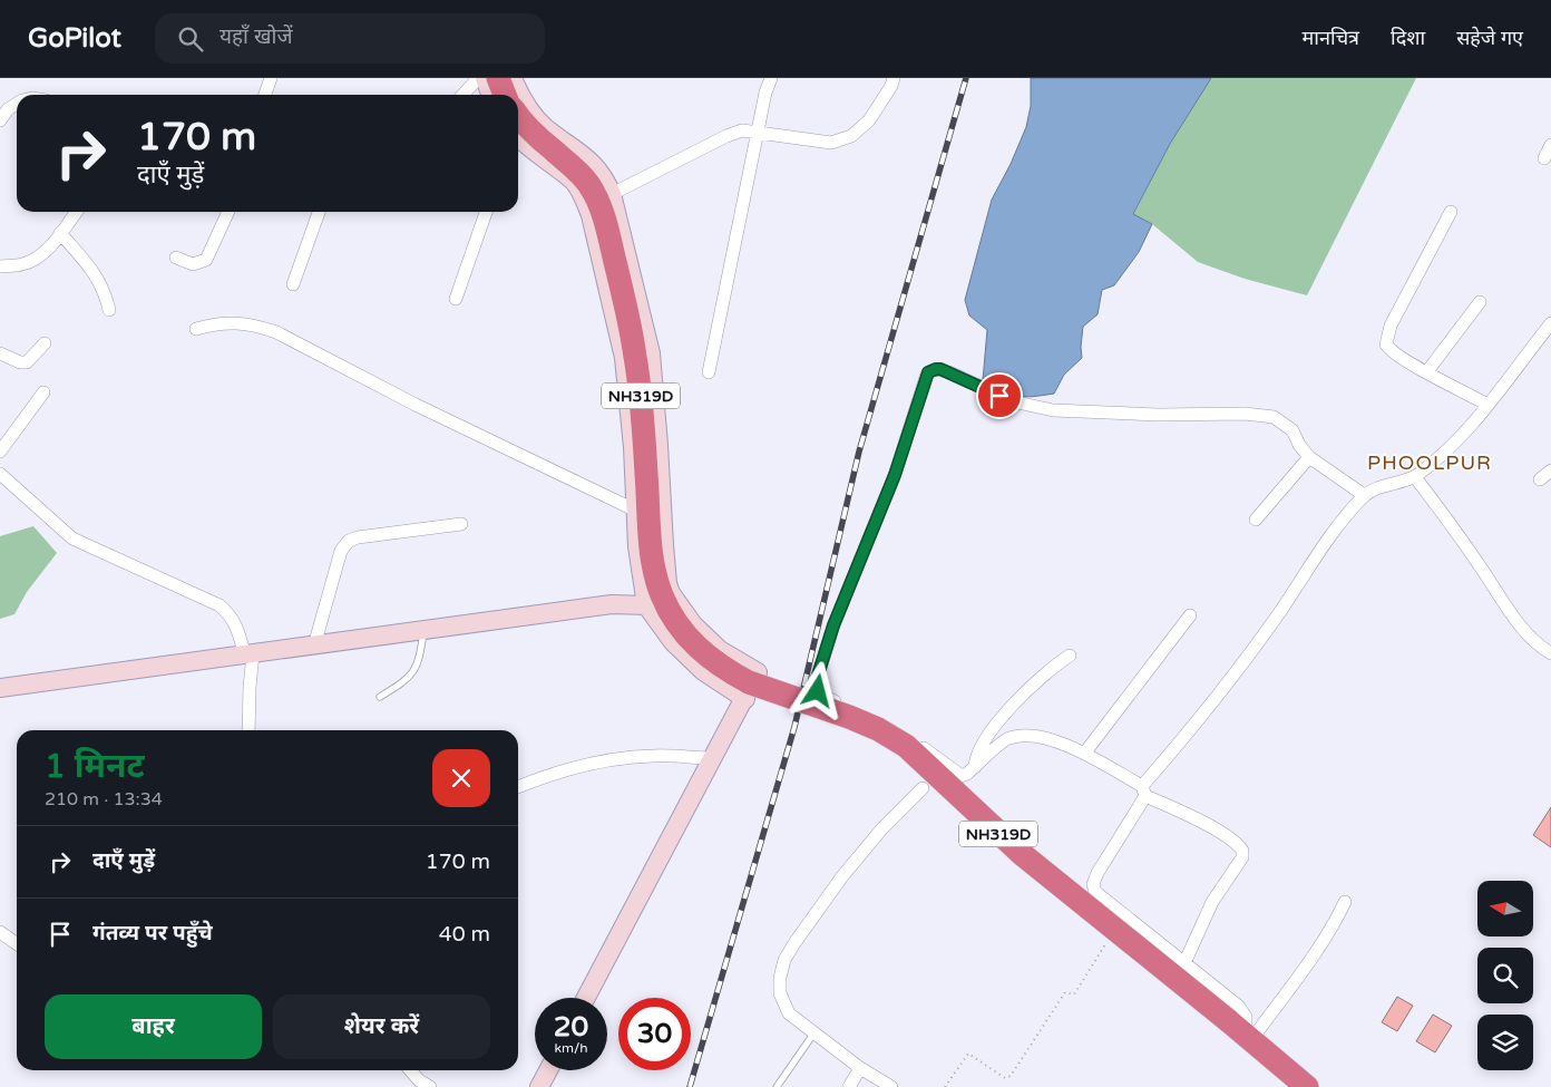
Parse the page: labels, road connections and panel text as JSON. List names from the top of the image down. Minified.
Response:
{"streets":{"highway":["NH319D"]},"districts":["PHOOLPUR"],"north":"left","page":{"header":"GoPilot","search":"यहाँ खोजें","nav":["मानचित्र","दिशा","सहेजे गए"],"turn":["170 m","दाएँ मुड़ें"],"heading":["1 मिनट","210 m · 13:34"],"list":[{"name":"दाएँ मुड़ें","value":"170 m"},{"name":"गंतव्य पर पहुँचे","value":"40 m"}],"buttons":["बाहर","शेयर करें"],"speed":"20 km/h","limit":"30"}}
